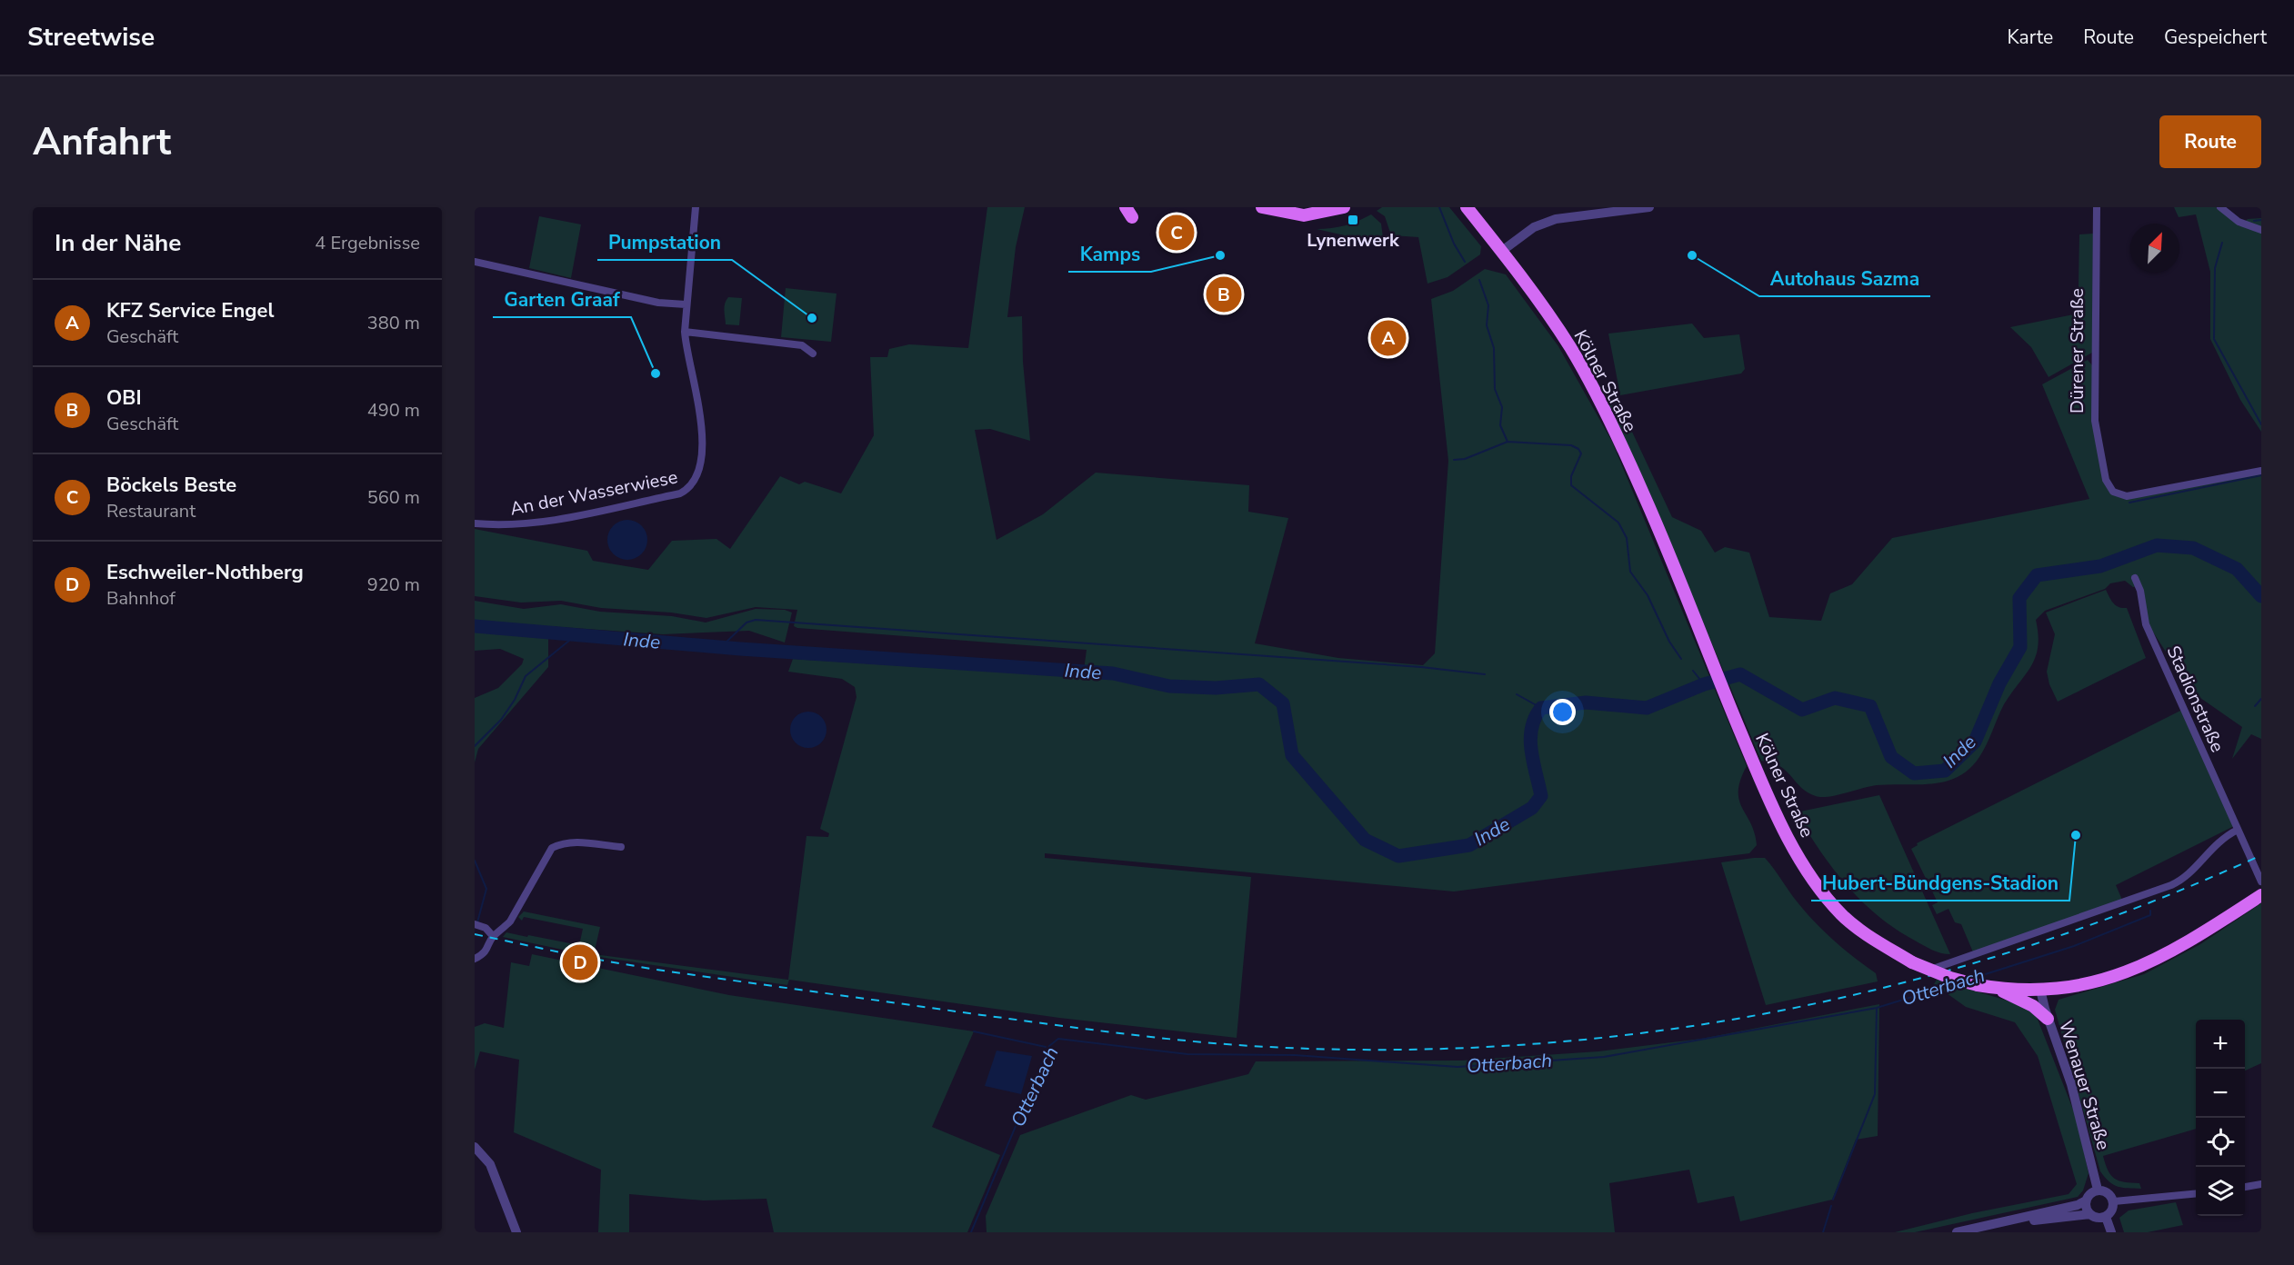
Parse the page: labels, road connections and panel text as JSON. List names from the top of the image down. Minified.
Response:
{"streets":{"main road":["Kölner Straße"],"street":["Dürener Straße","An der Wasserwiese","Stadionstraße","Wenauer Straße"]},"crossings":[["Kölner Straße","Wenauer Straße"]],"water":["Inde","Otterbach"],"places":{"transit":["Lynenwerk"],"other":["Kamps","Autohaus Sazma","Pumpstation","Garten Graaf","Hubert-Bündgens-Stadion"]},"north":"top right","page":{"header":"Streetwise","nav":["Karte","Route","Gespeichert"],"buttons":"Route","title":"Anfahrt","heading":["In der Nähe","4 Ergebnisse"],"pins":["C","B","A","D"],"list":[{"mark":"A","name":"KFZ Service Engel","note":"Geschäft","value":"380 m"},{"mark":"B","name":"OBI","note":"Geschäft","value":"490 m"},{"mark":"C","name":"Böckels Beste","note":"Restaurant","value":"560 m"},{"mark":"D","name":"Eschweiler-Nothberg","note":"Bahnhof","value":"920 m"}],"map_buttons":["+","−"]}}
